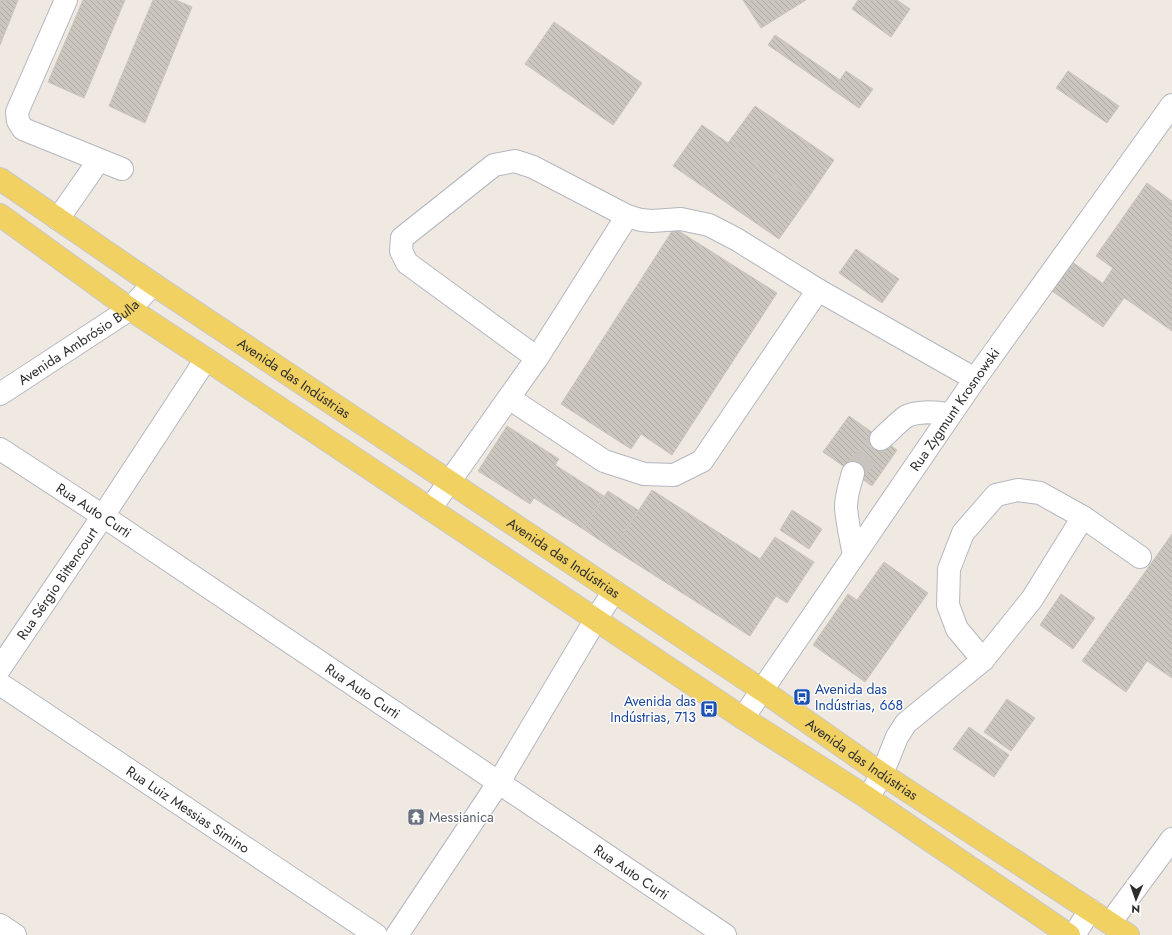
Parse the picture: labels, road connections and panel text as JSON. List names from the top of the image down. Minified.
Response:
{"streets":{"main road":["Avenida das Indústrias"],"street":["Avenida Ambrósio Bulla","Rua Zygmunt Krosnowski","Rua Auto Curti","Rua Sérgio Bittencourt","Rua Luiz Messias Simino"]},"crossings":[["Avenida Ambrósio Bulla","Avenida das Indústrias"],["Avenida das Indústrias","Rua Zygmunt Krosnowski"],["Avenida das Indústrias","Rua Sérgio Bittencourt"],["Rua Auto Curti","Rua Sérgio Bittencourt"]],"places":{"bus stop":["Avenida das Indústrias, 668","Avenida das Indústrias, 713"],"temple":["Messianica"]},"north":"bottom"}
